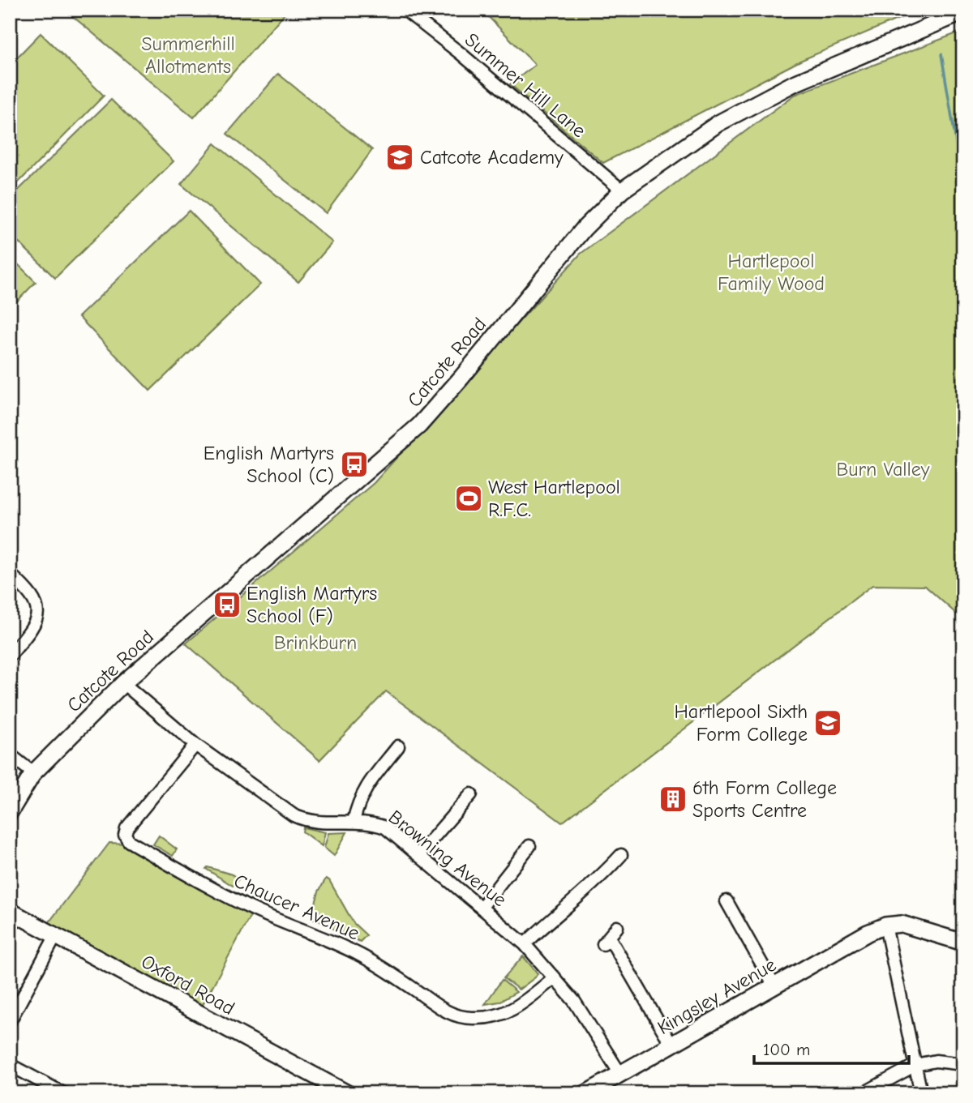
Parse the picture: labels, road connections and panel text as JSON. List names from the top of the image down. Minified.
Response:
{"streets":{"street":["Summer Hill Lane","Catcote Road","Browning Avenue","Chaucer Avenue","Oxford Road","Kingsley Avenue"]},"crossings":[["Summer Hill Lane","Catcote Road"],["Catcote Road","Browning Avenue"],["Browning Avenue","Chaucer Avenue"],["Browning Avenue","Kingsley Avenue"]],"parks":["Summerhill Allotments","Hartlepool Family Wood","Burn Valley","Brinkburn"],"places":{"school or university":["Catcote Academy","Hartlepool Sixth Form College"],"bus stop":["English Martyrs School (C)","English Martyrs School (F)"],"sports":["West Hartlepool R.F.C."],"building":["6th Form College Sports Centre"]},"scale_bar":"100 m"}
